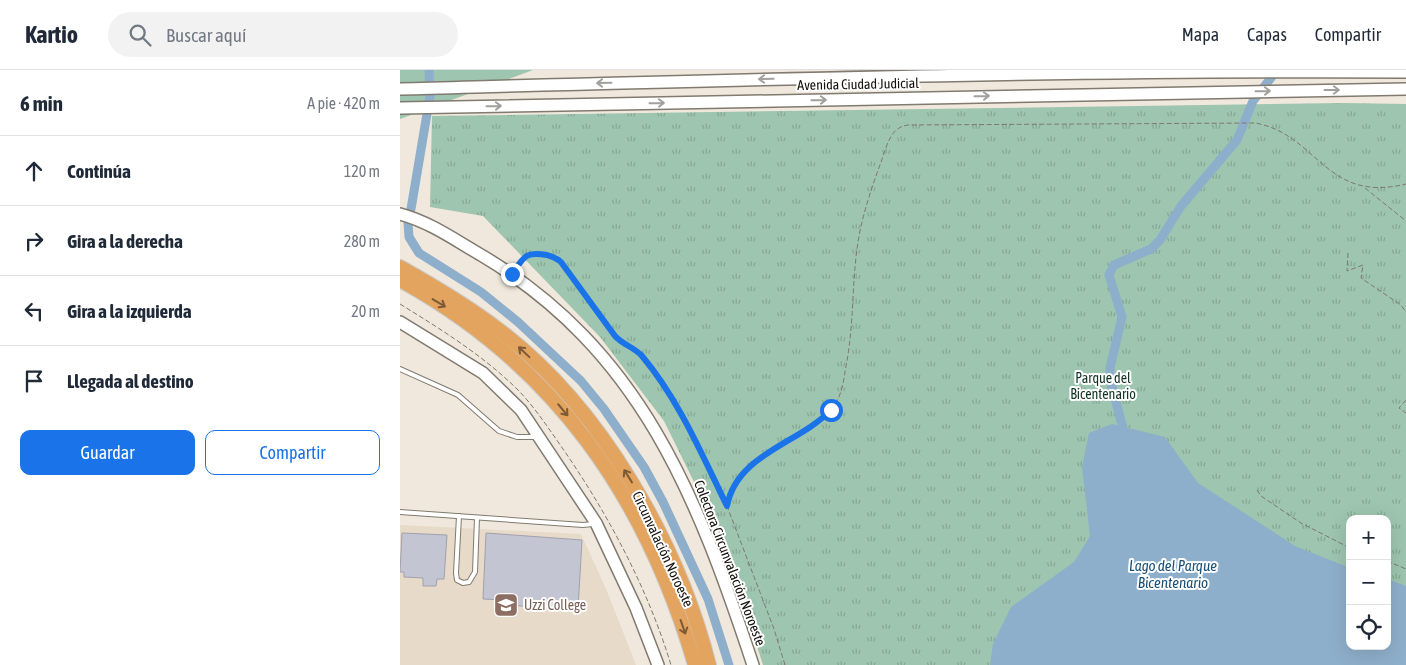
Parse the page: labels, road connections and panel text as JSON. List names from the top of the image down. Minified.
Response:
{"streets":{"highway":["Circunvalación Noroeste"],"street":["Avenida Ciudad Judicial","Colectora Circunvalación Noroeste"]},"water":["Lago del Parque Bicentenario"],"parks":["Parque del Bicentenario"],"places":{"school or university":["Uzzi College"]},"page":{"header":"Kartio","search":"Buscar aquí","nav":["Mapa","Capas","Compartir"],"heading":["6 min","A pie · 420 m"],"list":[["Continúa","120 m"],["Gira a la derecha","280 m"],["Gira a la izquierda","20 m"],"Llegada al destino"],"buttons":["Guardar","Compartir"],"map_buttons":["+","−"]}}
